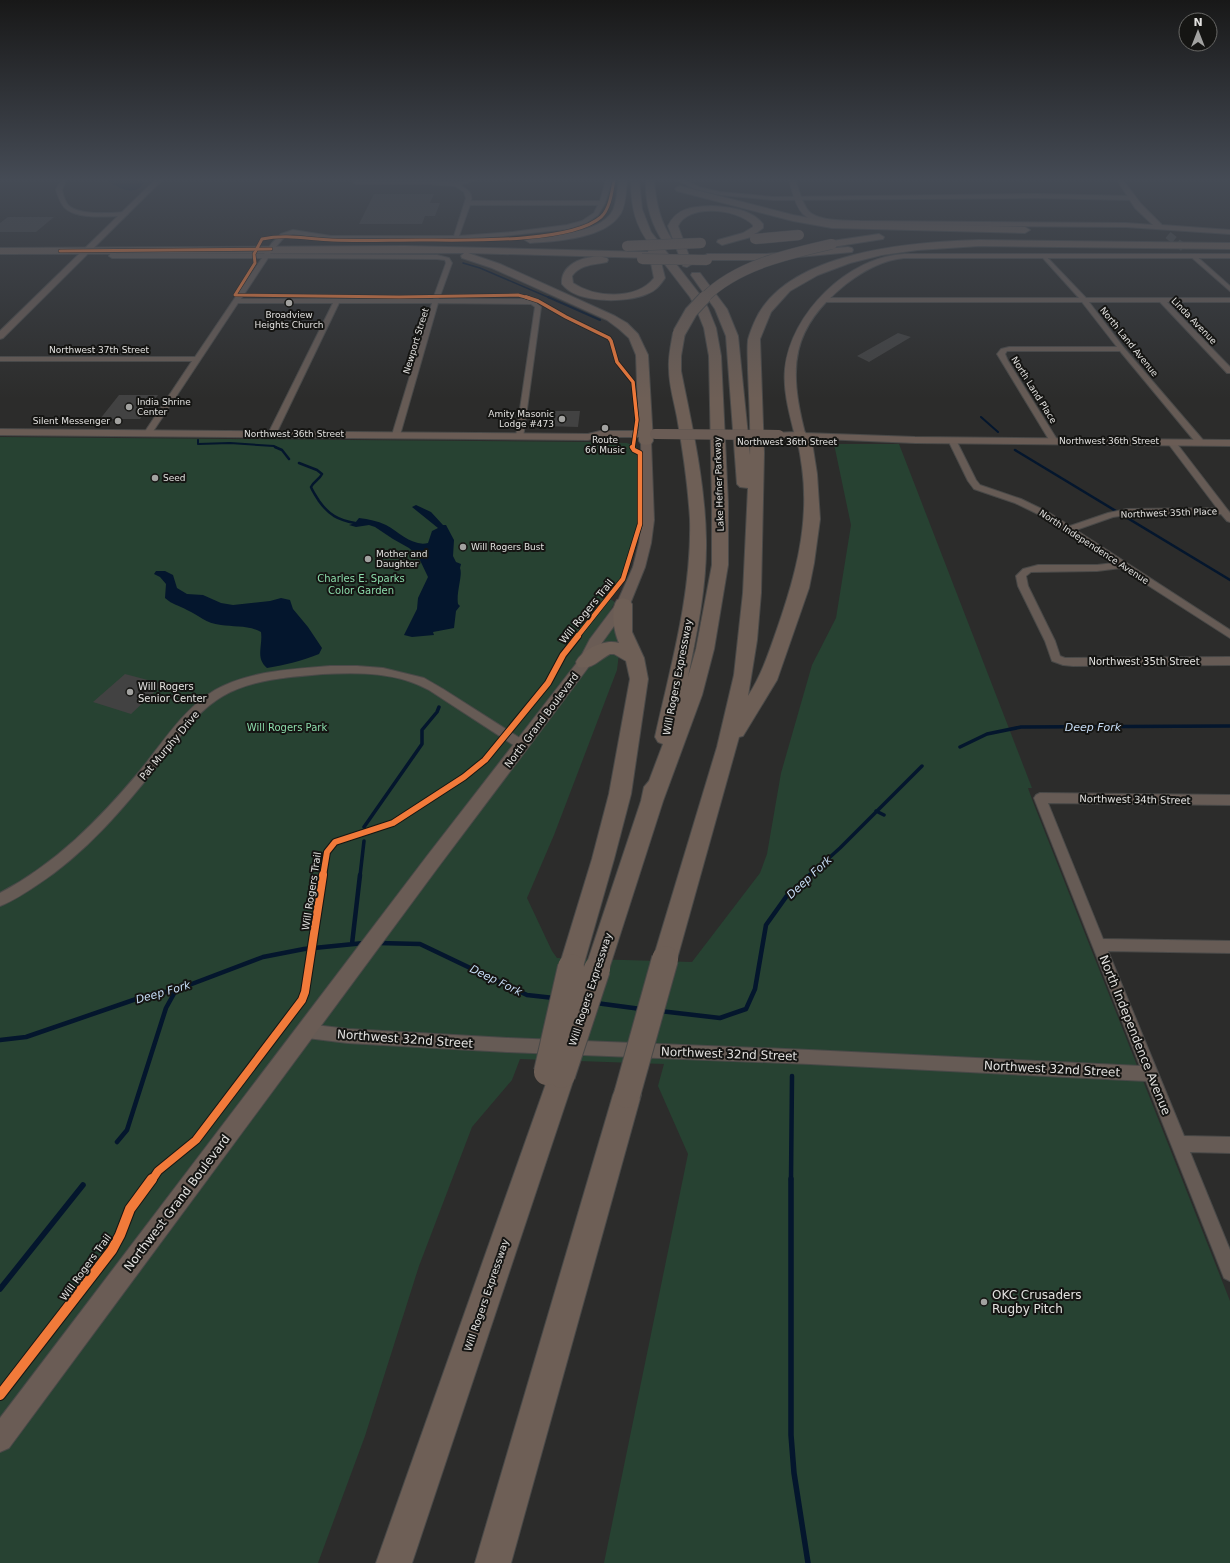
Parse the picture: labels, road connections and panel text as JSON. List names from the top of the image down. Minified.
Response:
{"streets":{"highway":["Lake Hefner Parkway","Will Rogers Expressway"],"main road":["Northwest 36th Street","North Grand Boulevard","Northwest Grand Boulevard"],"street":["Linda Avenue","Newport Street","North Land Avenue","Northwest 37th Street","North Land Place","Northwest 35th Place","North Independence Avenue","Northwest 35th Street","Pat Murphy Drive","Northwest 34th Street","Northwest 32nd Street"],"cycle path":["Will Rogers Trail"]},"crossings":[["Newport Street","Northwest 36th Street"],["North Land Avenue","North Land Place"],["North Land Avenue","Northwest 36th Street"],["North Land Place","Northwest 36th Street"],["Northwest 36th Street","North Independence Avenue"],["Northwest 36th Street","North Grand Boulevard"],["Lake Hefner Parkway","Will Rogers Expressway"],["Northwest 35th Place","North Independence Avenue"],["North Independence Avenue","Northwest 35th Street"],["North Independence Avenue","Northwest 34th Street"],["North Independence Avenue","Northwest 32nd Street"],["North Grand Boulevard","Pat Murphy Drive"],["North Grand Boulevard","Northwest Grand Boulevard"],["Northwest 32nd Street","Northwest Grand Boulevard"]],"water":["Deep Fork"],"parks":["Charles E. Sparks Color Garden","Will Rogers Park"],"places":["Broadview Heights Church","India Shrine Center","Amity Masonic Lodge #473","Silent Messenger","Route 66 Music","Seed","Will Rogers Bust","Mother and Daughter","Will Rogers Senior Center","OKC Crusaders Rugby Pitch"],"north":"top"}
